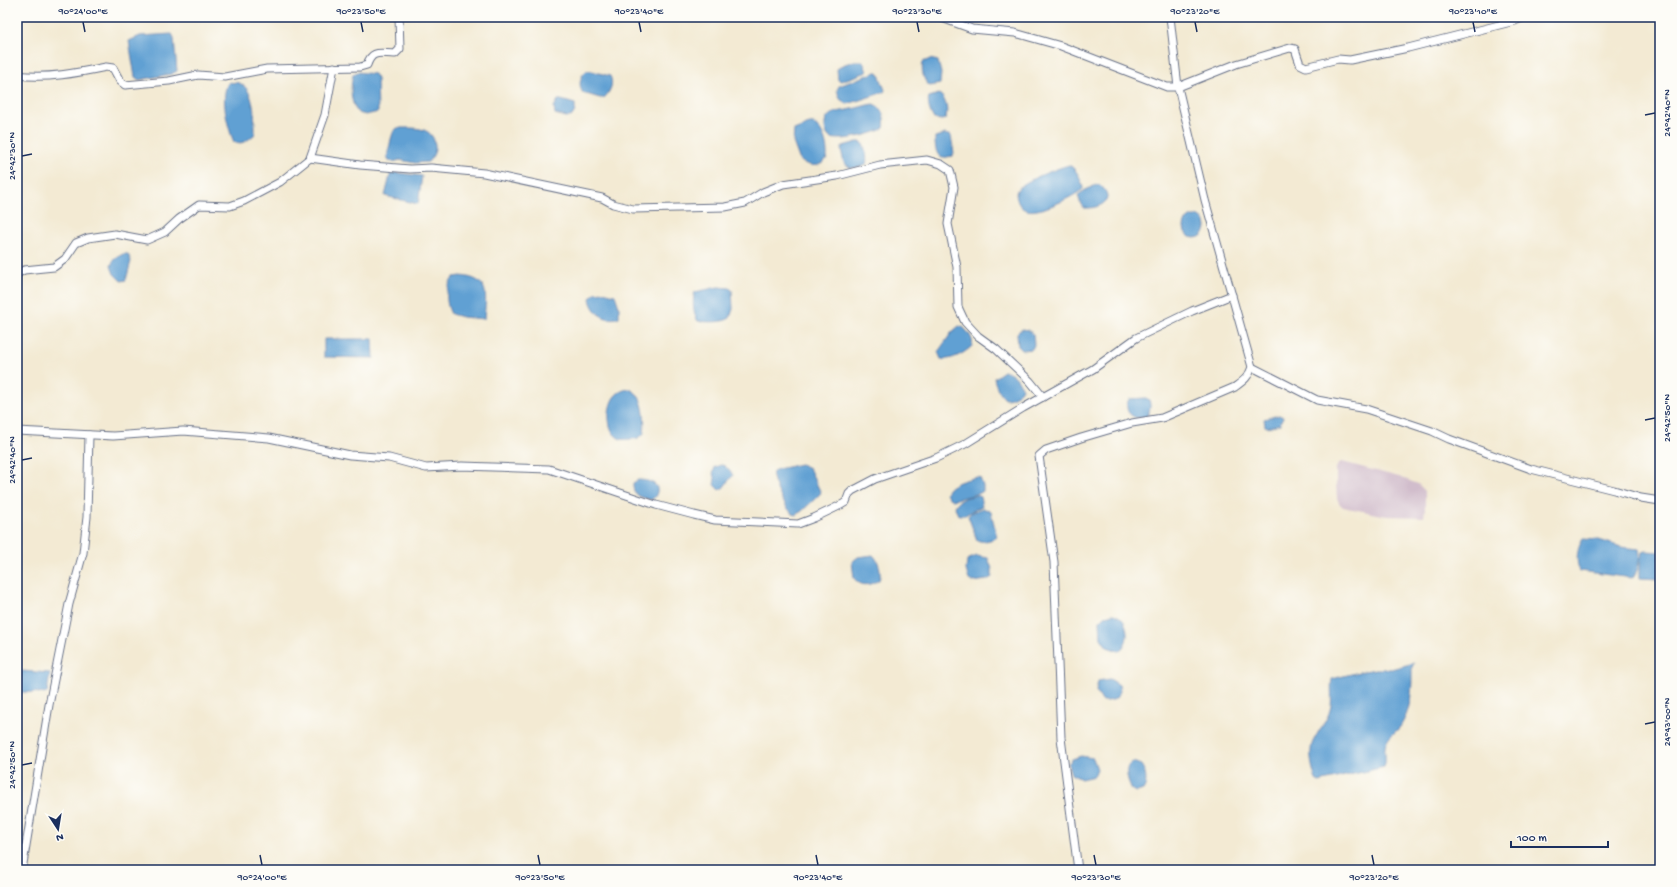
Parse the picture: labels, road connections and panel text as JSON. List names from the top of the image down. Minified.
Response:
{"scale_bar":"100 m","north":"bottom","coordinates":["90°24'00\"E","90°23'50\"E","90°23'40\"E","90°23'30\"E","90°23'20\"E","90°23'10\"E","24°42'40\"N","24°42'30\"N","24°42'50\"N","24°43'00\"N"]}
